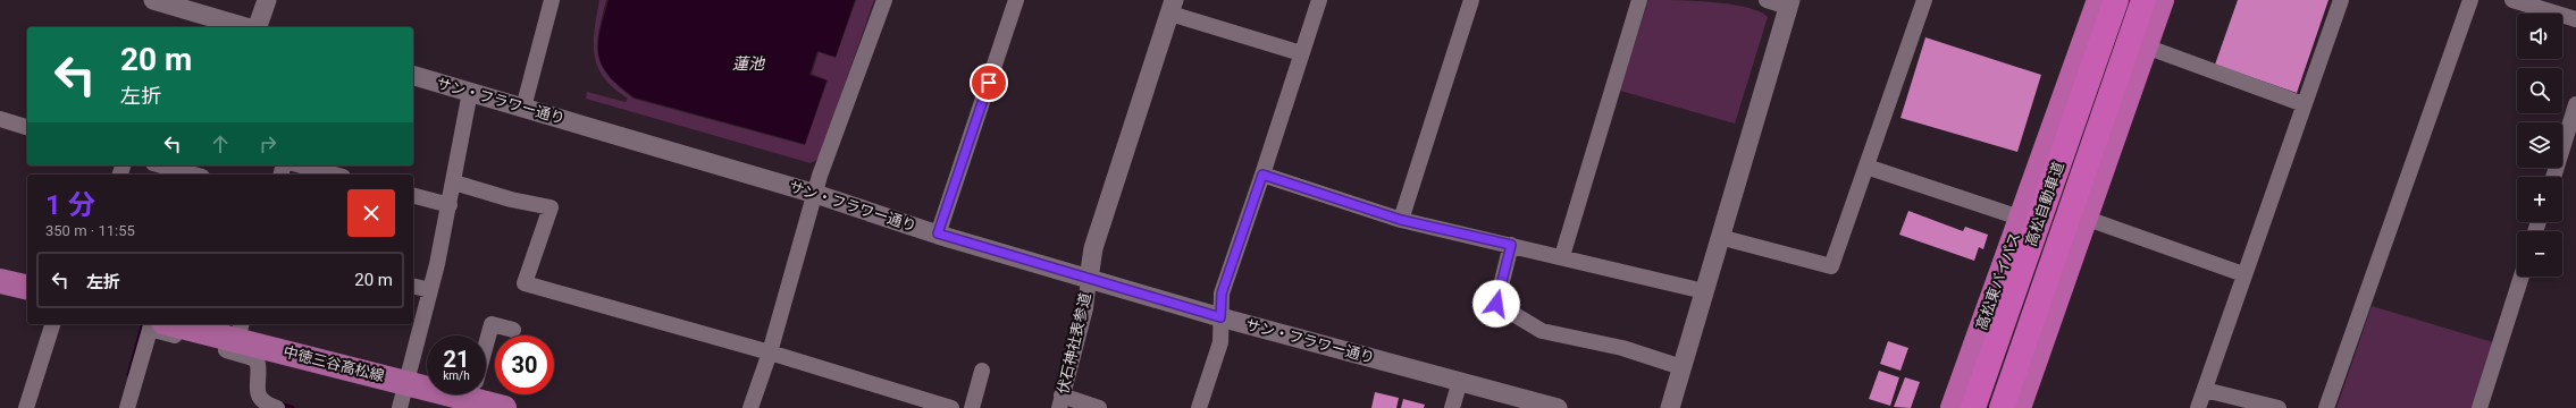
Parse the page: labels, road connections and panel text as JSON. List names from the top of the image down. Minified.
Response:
{"streets":{"highway":["高松自動車道","高松東バイパス"],"main road":["中徳三谷高松線"],"street":["サン・フラワー通り","伏石神社表参道"]},"crossings":[["サン・フラワー通り","伏石神社表参道"]],"water":["蓮池"],"page":{"map_buttons":["+","−"],"turn":["20 m","左折"],"heading":["1 分","350 m · 11:55"],"list":[{"name":"左折","value":"20 m"}],"speed":"21 km/h","limit":"30"}}
